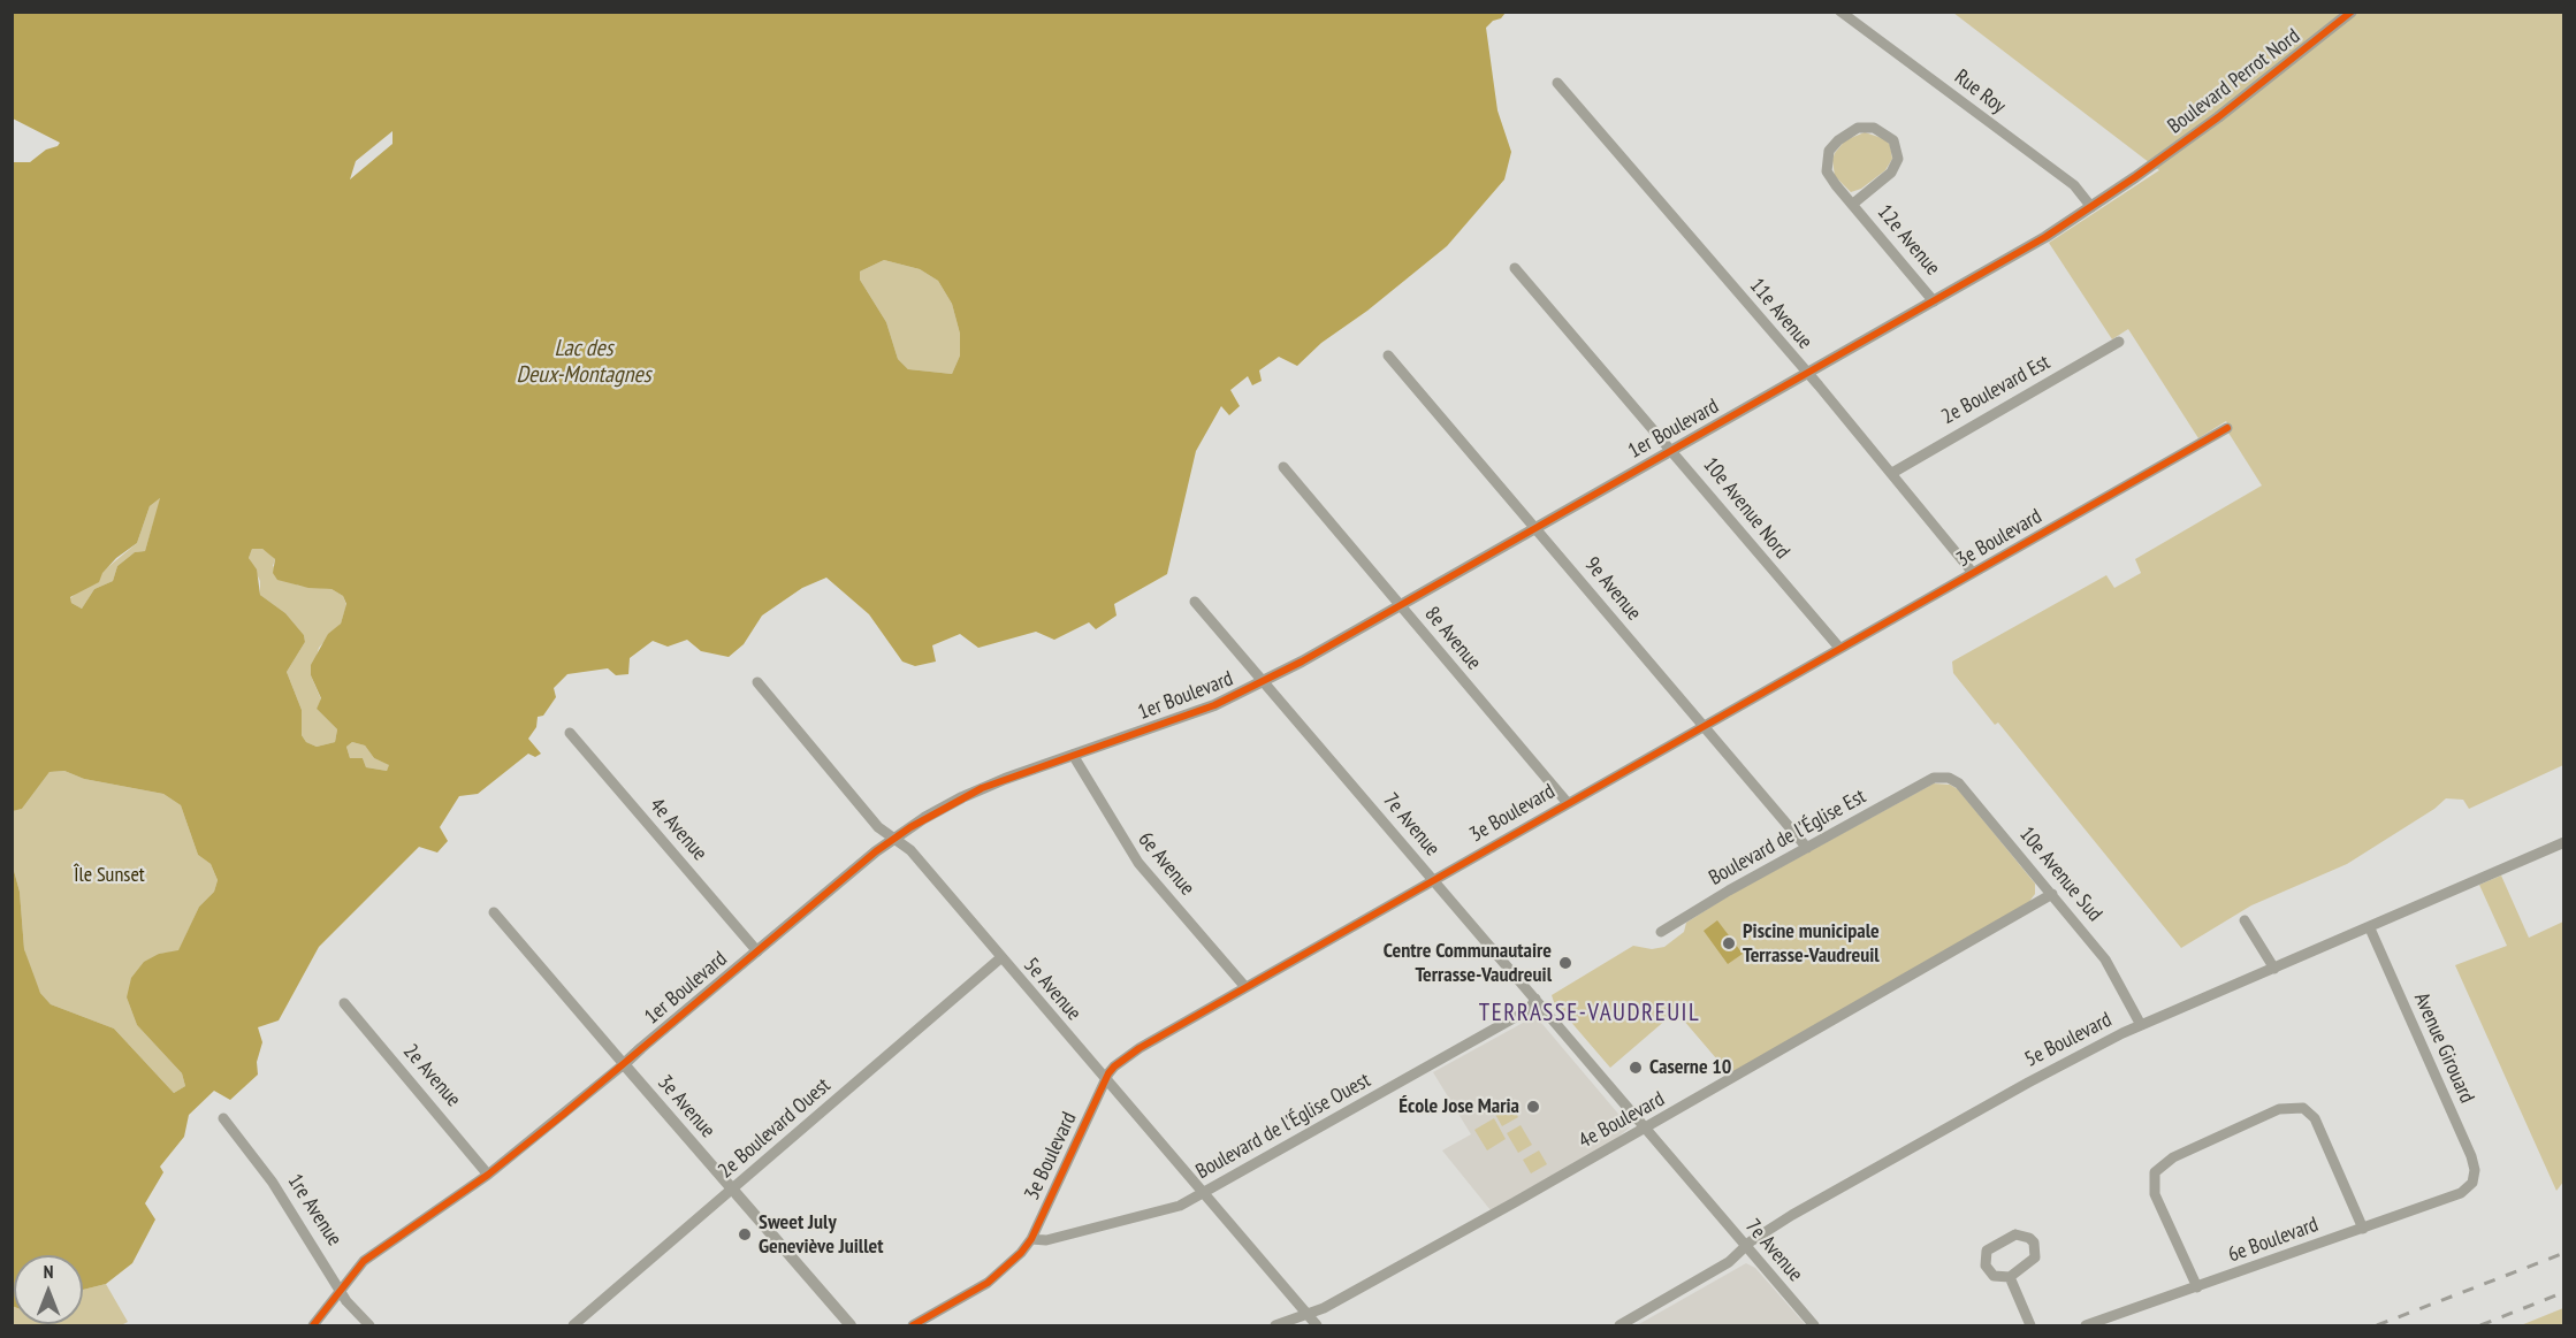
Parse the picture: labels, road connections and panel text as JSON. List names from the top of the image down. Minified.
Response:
{"streets":{"street":["Boulevard Perrot Nord","Rue Roy","12e Avenue","11e Avenue","2e Boulevard Est","1er Boulevard","10e Avenue Nord","3e Boulevard","9e Avenue","8e Avenue","7e Avenue","4e Avenue","Boulevard de l'Église Est","6e Avenue","10e Avenue Sud","5e Avenue","5e Boulevard","Avenue Girouard","2e Avenue","3e Avenue","4e Boulevard","Boulevard de l'Église Ouest","2e Boulevard Ouest","1re Avenue","6e Boulevard"]},"crossings":[["Boulevard Perrot Nord","1er Boulevard"],["Rue Roy","1er Boulevard"],["12e Avenue","1er Boulevard"],["11e Avenue","2e Boulevard Est"],["11e Avenue","1er Boulevard"],["11e Avenue","3e Boulevard"],["1er Boulevard","10e Avenue Nord"],["1er Boulevard","9e Avenue"],["1er Boulevard","8e Avenue"],["1er Boulevard","7e Avenue"],["1er Boulevard","4e Avenue"],["1er Boulevard","6e Avenue"],["1er Boulevard","5e Avenue"],["1er Boulevard","2e Avenue"],["1er Boulevard","3e Avenue"],["1er Boulevard","1re Avenue"],["10e Avenue Nord","3e Boulevard"],["3e Boulevard","9e Avenue"],["3e Boulevard","8e Avenue"],["3e Boulevard","7e Avenue"],["3e Boulevard","6e Avenue"],["3e Boulevard","5e Avenue"],["3e Boulevard","Boulevard de l'Église Ouest"],["9e Avenue","Boulevard de l'Église Est"],["7e Avenue","5e Boulevard"],["7e Avenue","4e Boulevard"],["7e Avenue","Boulevard de l'Église Ouest"],["Boulevard de l'Église Est","10e Avenue Sud"],["10e Avenue Sud","5e Boulevard"],["10e Avenue Sud","4e Boulevard"],["5e Avenue","4e Boulevard"],["5e Avenue","Boulevard de l'Église Ouest"],["5e Avenue","2e Boulevard Ouest"],["5e Boulevard","Avenue Girouard"],["Avenue Girouard","6e Boulevard"],["3e Avenue","2e Boulevard Ouest"]],"districts":["TERRASSE-VAUDREUIL"],"water":["Lac des Deux-Montagnes"],"parks":["Île Sunset"],"places":["Piscine municipale Terrasse-Vaudreuil","Centre Communautaire Terrasse-Vaudreuil","Caserne 10","École Jose Maria","Sweet July Geneviève Juillet"],"north":"top"}
